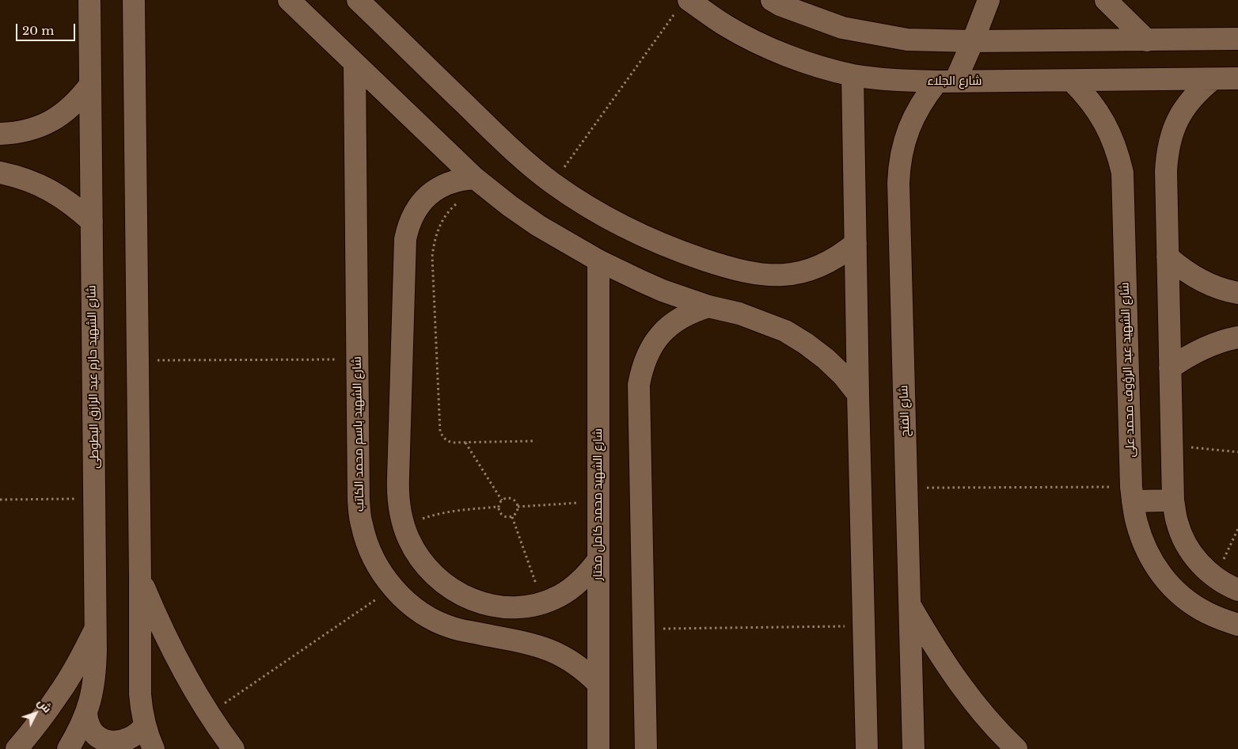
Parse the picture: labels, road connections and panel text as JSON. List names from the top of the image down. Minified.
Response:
{"streets":{"street":["شارع الجلاء","شارع الشهيد عبد الرؤوف محمد على","شارع الشهيد حازم عبد الرازق البطوطى","شارع الفتح","شارع الشهيد باسم محمد الكاتب","شارع الشهيد محمد كامل مختار"]},"crossings":[["شارع الجلاء","شارع الشهيد عبد الرؤوف محمد على"],["شارع الجلاء","شارع الفتح"],["شارع الشهيد باسم محمد الكاتب","شارع الشهيد محمد كامل مختار"]],"scale_bar":"20 m","north":"top right"}
